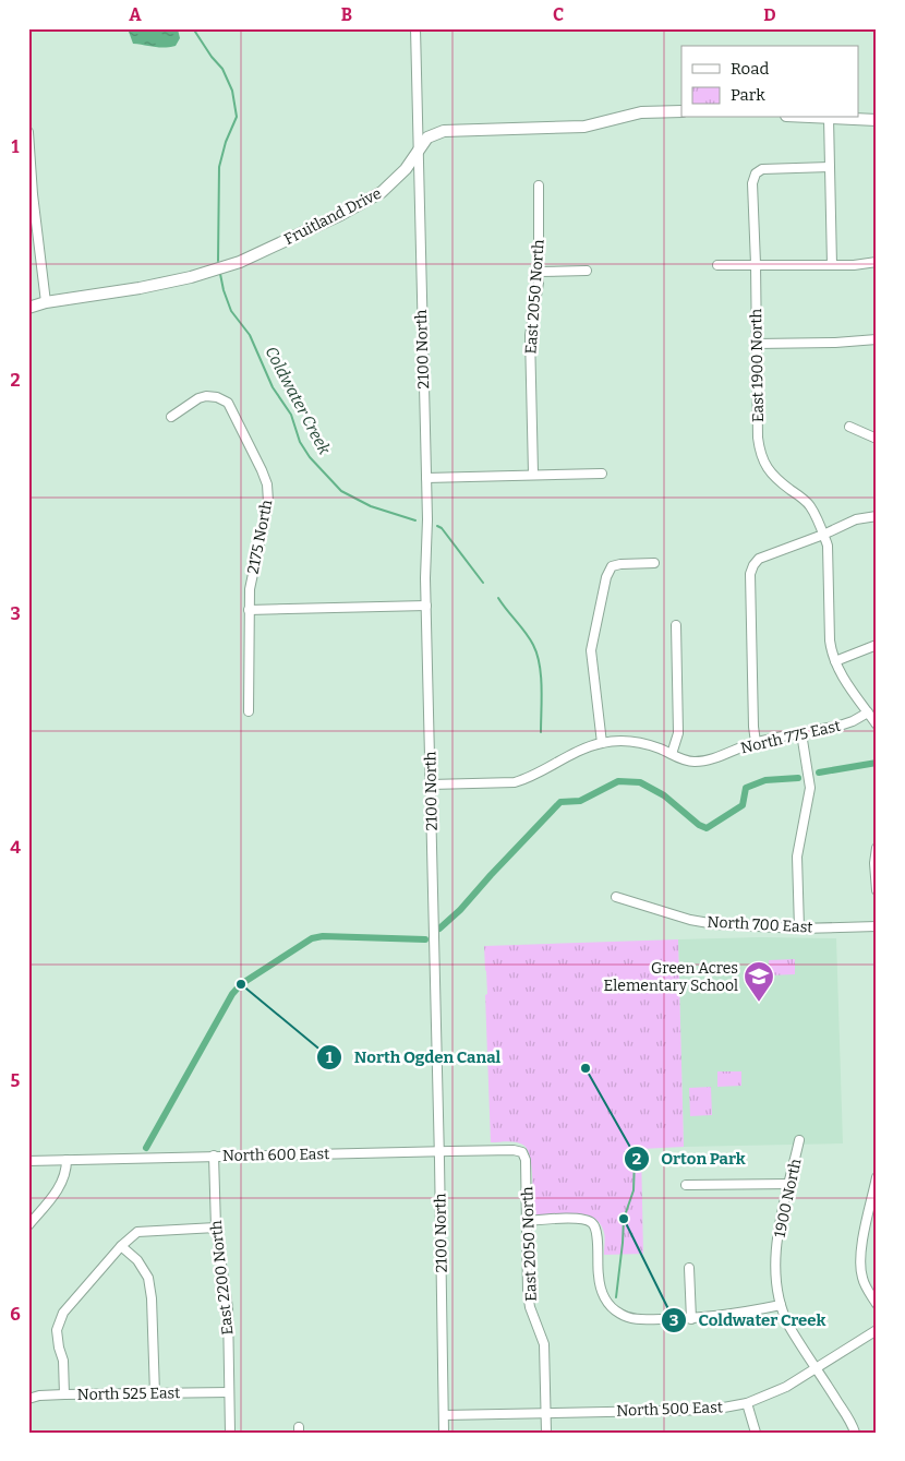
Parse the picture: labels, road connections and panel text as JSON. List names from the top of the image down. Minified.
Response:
{"streets":{"street":["Fruitland Drive","East 2050 North","2100 North","East 1900 North","2175 North","North 775 East","North 700 East","North 600 East","1900 North","East 2200 North","North 525 East","North 500 East"]},"crossings":[["Fruitland Drive","2100 North"],["East 2050 North","North 600 East"],["East 2050 North","North 500 East"],["2100 North","North 775 East"],["2100 North","North 600 East"],["2100 North","North 500 East"],["East 1900 North","North 775 East"],["North 600 East","East 2200 North"],["1900 North","North 500 East"],["East 2200 North","North 525 East"]],"water":["Coldwater Creek"],"places":{"other":["North Ogden Canal","Orton Park","Coldwater Creek"],"school or university":["Green Acres Elementary School"]},"legend":["Road","Park"],"grid":{"columns":["A","B","C","D"],"rows":["1","2","3","4","5","6"]}}
